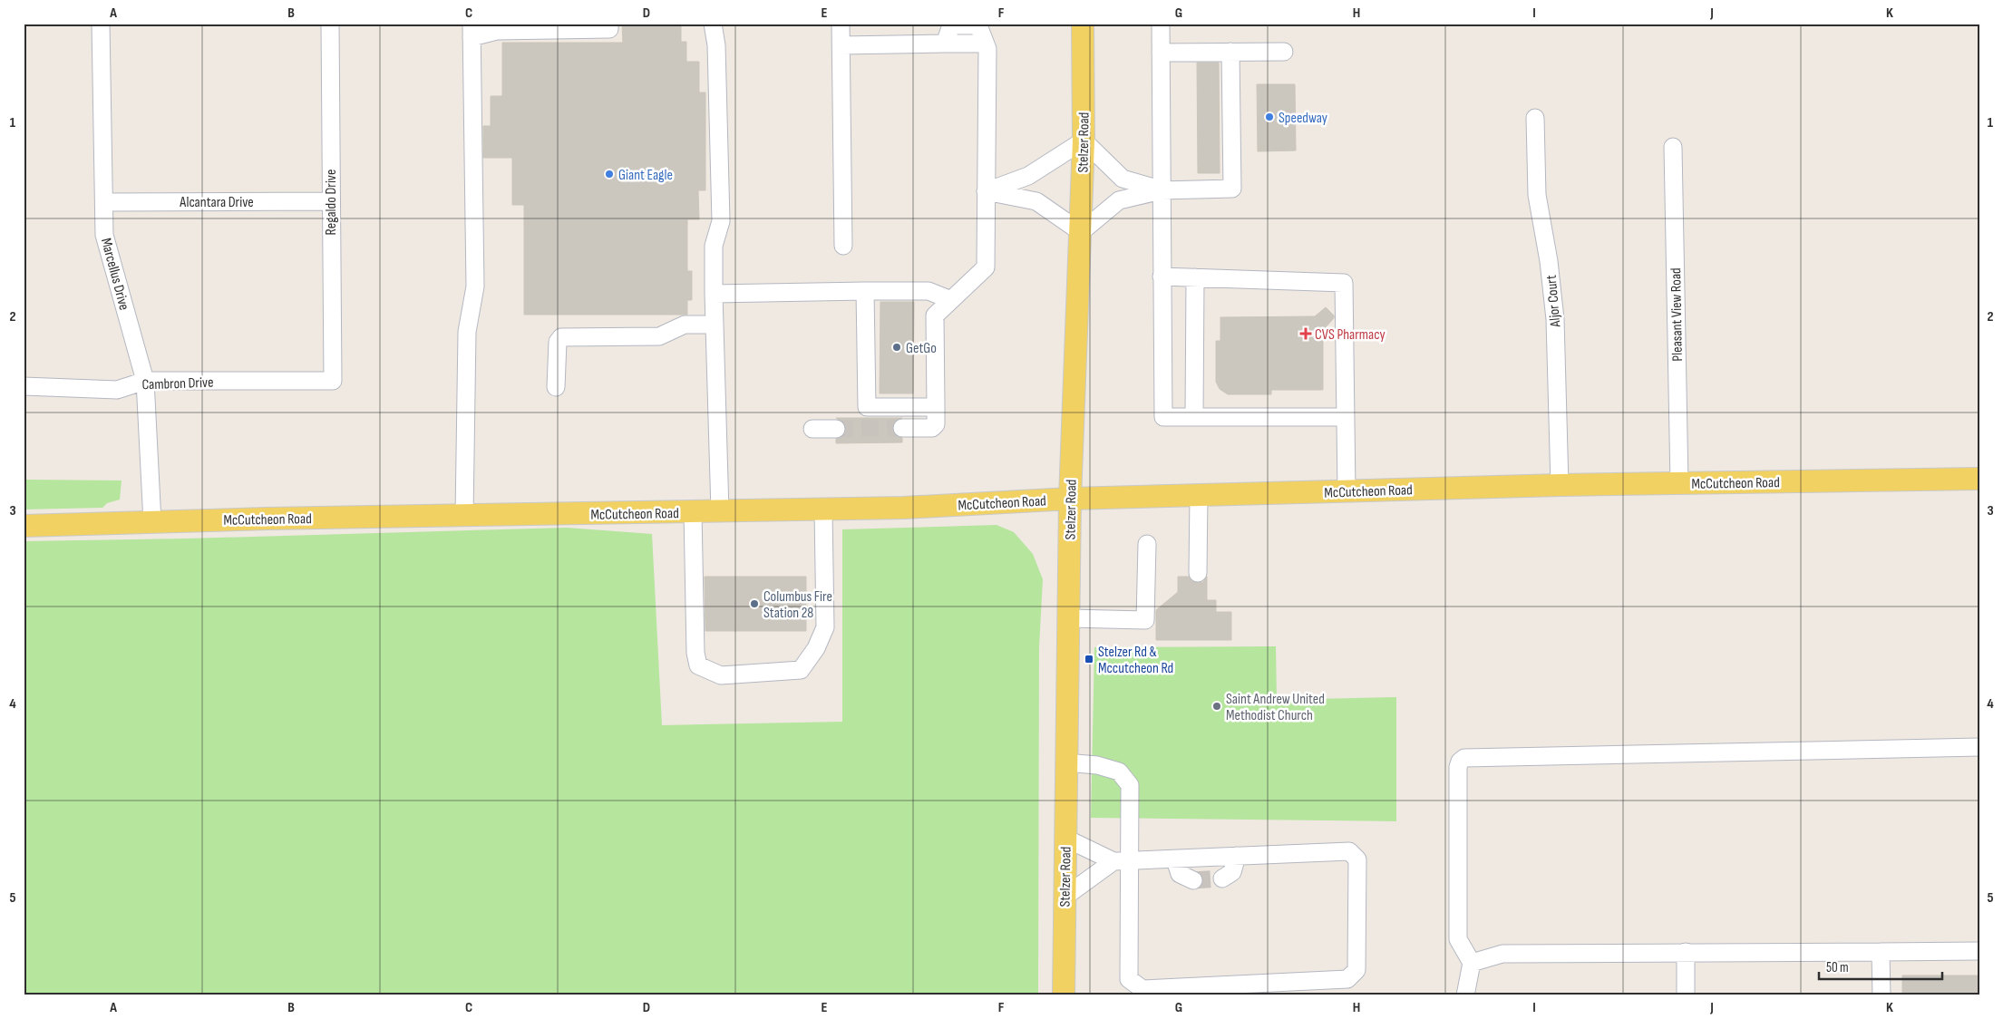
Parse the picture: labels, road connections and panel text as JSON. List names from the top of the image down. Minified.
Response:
{"streets":{"main road":["Stelzer Road","McCutcheon Road"],"street":["Alcantara Drive","Regaldo Drive","Marcellus Drive","Aljor Court","Pleasant View Road","Cambron Drive"]},"crossings":[["Stelzer Road","McCutcheon Road"],["Alcantara Drive","Regaldo Drive"],["Alcantara Drive","Marcellus Drive"],["Regaldo Drive","Cambron Drive"],["Marcellus Drive","Cambron Drive"],["Marcellus Drive","McCutcheon Road"],["Aljor Court","McCutcheon Road"],["Pleasant View Road","McCutcheon Road"]],"places":{"other":["Speedway","Giant Eagle","GetGo","Columbus Fire Station 28","Saint Andrew United Methodist Church"],"health":["CVS Pharmacy"],"transit":["Stelzer Rd & Mccutcheon Rd"]},"scale_bar":"50 m","grid":{"columns":["A","B","C","D","E","F","G","H","I","J","K"],"rows":["1","2","3","4","5"]}}
